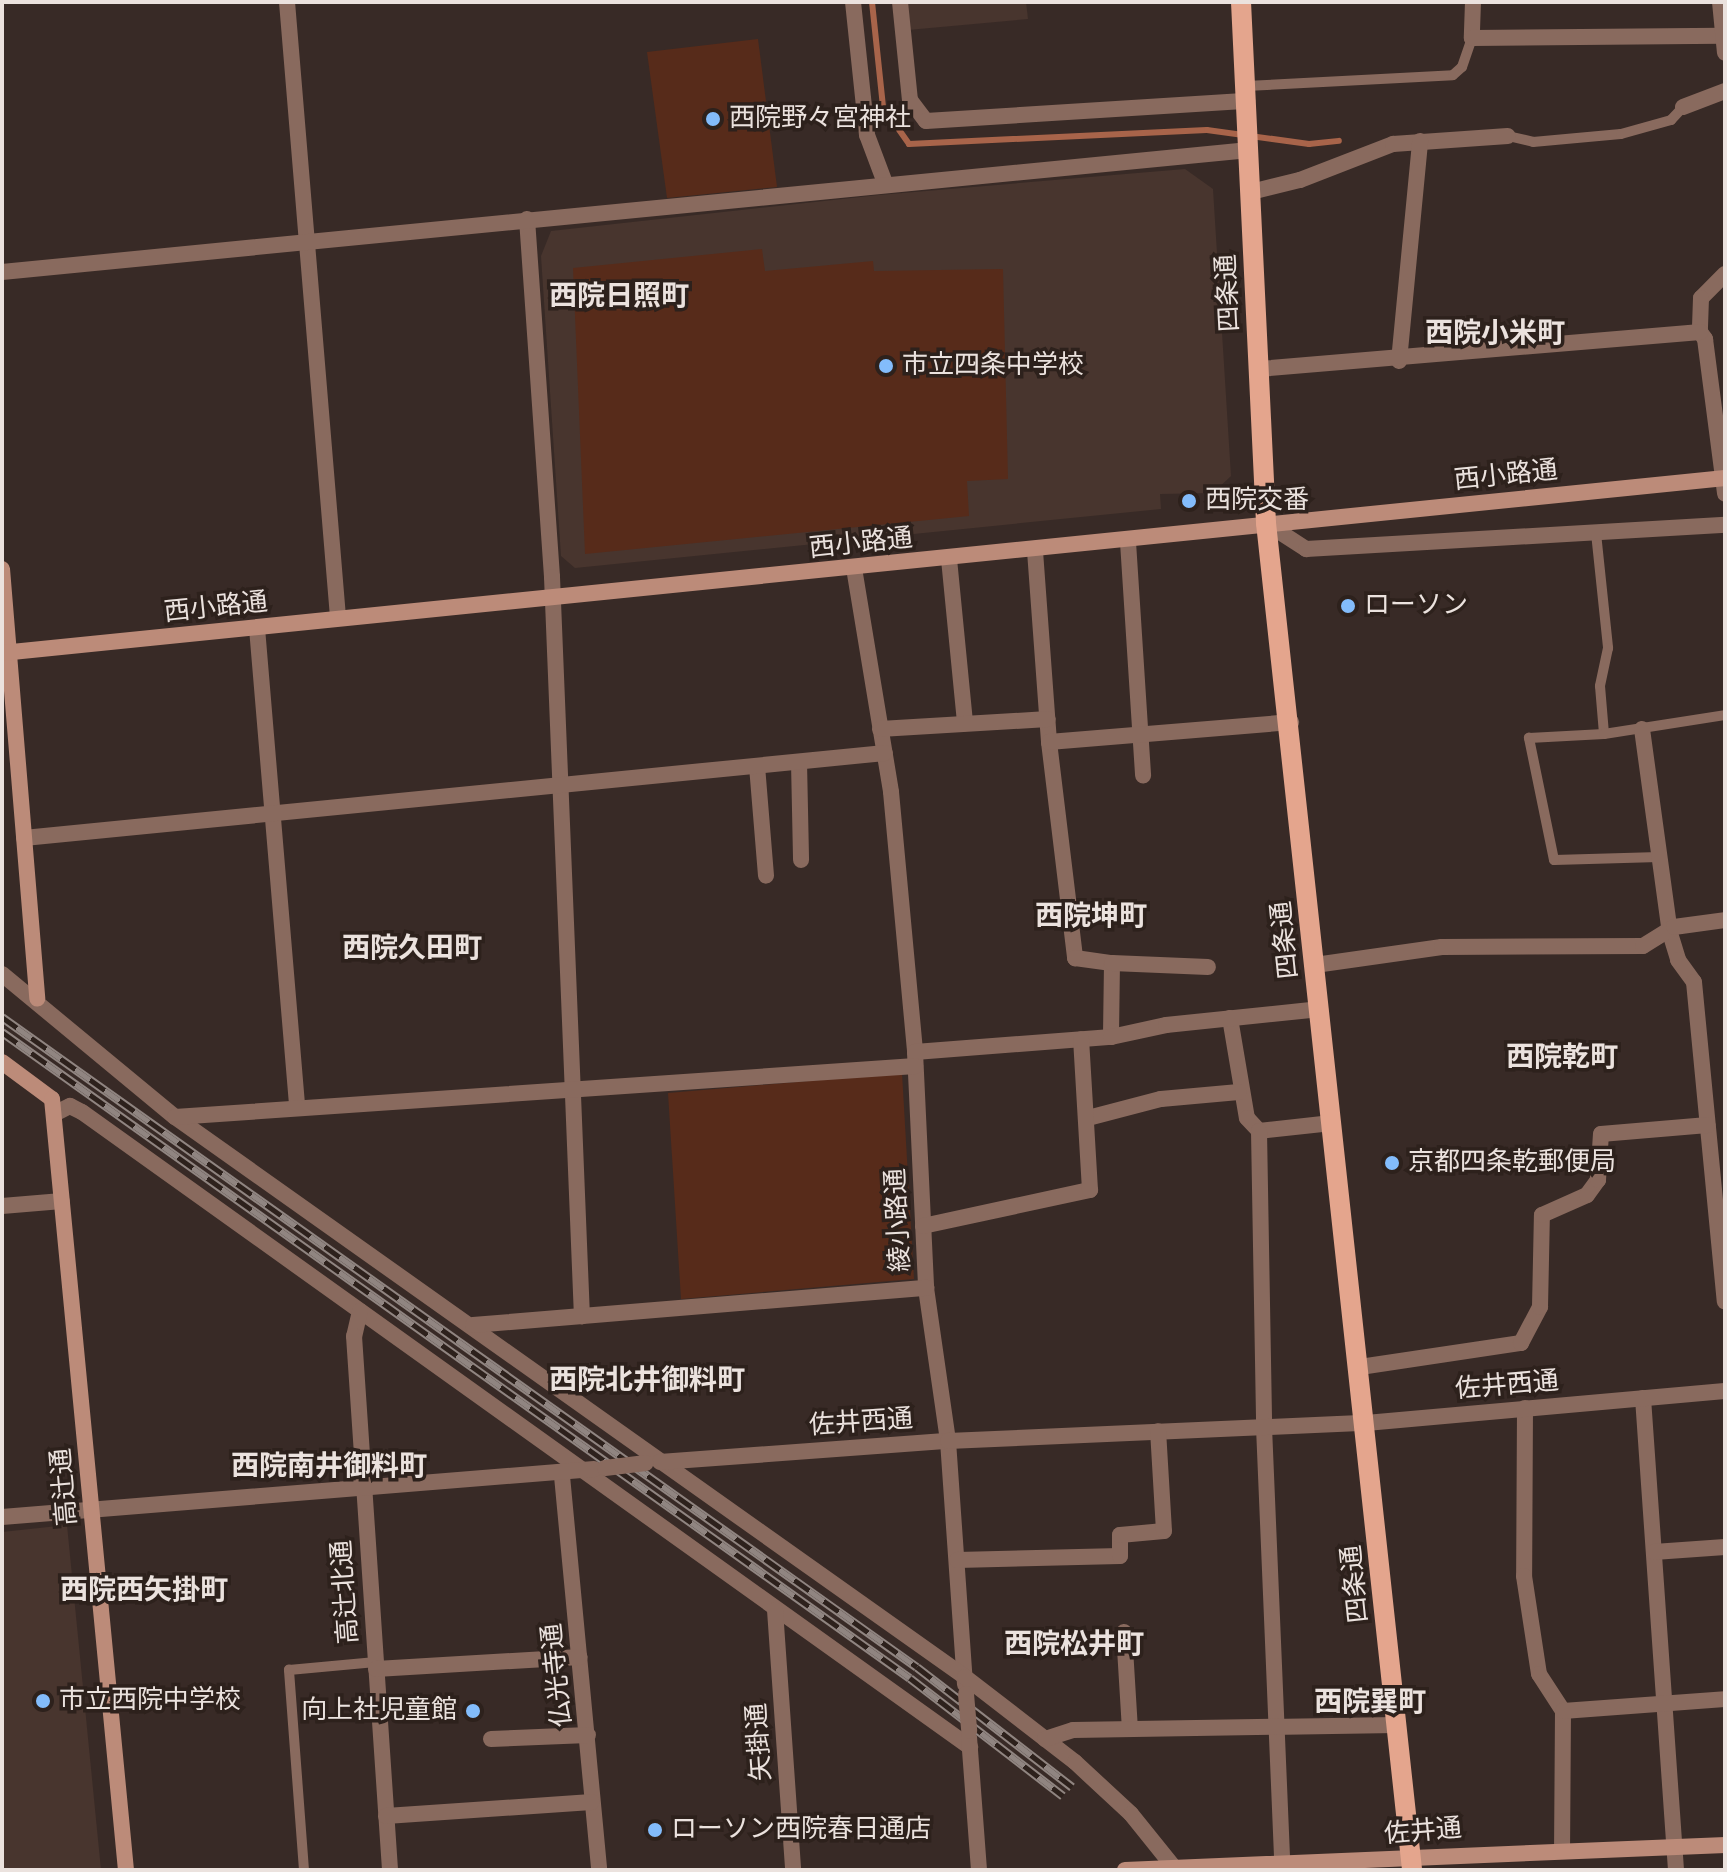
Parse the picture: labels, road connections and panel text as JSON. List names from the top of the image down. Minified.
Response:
{"streets":{"main road":["四条通"],"street":["西小路通","綾小路通","佐井西通","高辻通","高辻北通","仏光寺通","矢掛通","佐井通"]},"crossings":[["四条通","西小路通"],["四条通","佐井西通"],["四条通","佐井通"],["西小路通","綾小路通"],["綾小路通","佐井西通"],["佐井西通","高辻通"],["佐井西通","高辻北通"],["佐井西通","仏光寺通"]],"districts":["西院日照町","西院小米町","西院坤町","西院久田町","西院乾町","西院北井御料町","西院南井御料町","西院西矢掛町","西院松井町","西院巽町"],"places":["西院野々宮神社","市立四条中学校","西院交番","ローソン","京都四条乾郵便局","市立西院中学校","向上社児童館","ローソン西院春日通店"]}
